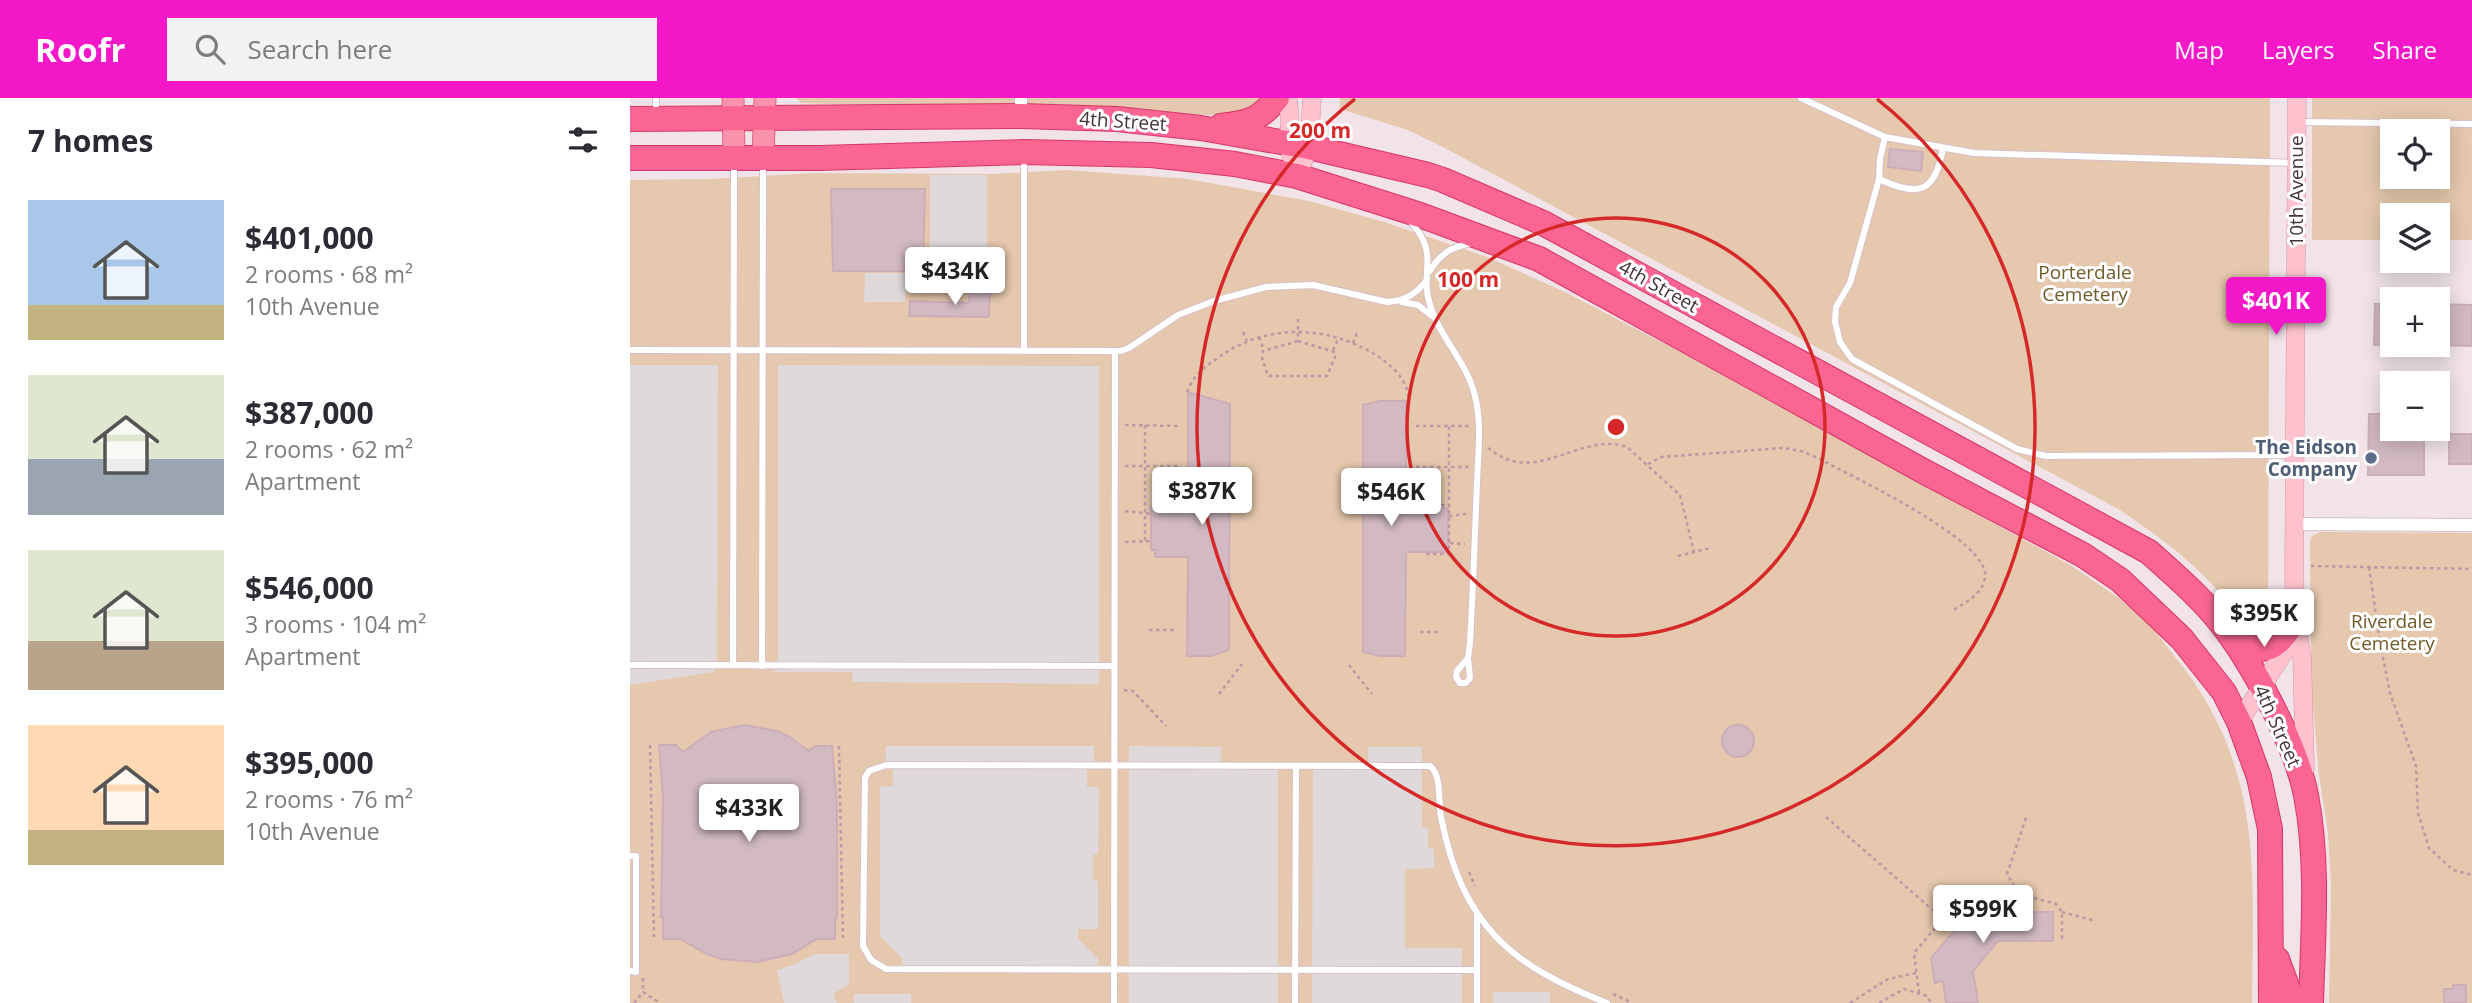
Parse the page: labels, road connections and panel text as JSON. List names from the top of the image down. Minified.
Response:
{"streets":{"highway":["4th Street"],"main road":["10th Avenue"]},"crossings":[["4th Street","10th Avenue"]],"parks":["Porterdale Cemetery","Riverdale Cemetery"],"places":["The Eidson Company"],"page":{"header":"Roofr","search":"Search here","nav":["Map","Layers","Share"],"heading":"7 homes","map_buttons":["+","−"],"list":[{"name":"$401,000","note":"2 rooms · 68 m² · 10th Avenue"},{"name":"$387,000","note":"2 rooms · 62 m² · Apartment"},{"name":"$546,000","note":"3 rooms · 104 m² · Apartment"},{"name":"$395,000","note":"2 rooms · 76 m² · 10th Avenue"}],"price":["$434K","$401K","$387K","$546K","$395K","$433K","$599K"]},"rings":["200 m","100 m"]}
